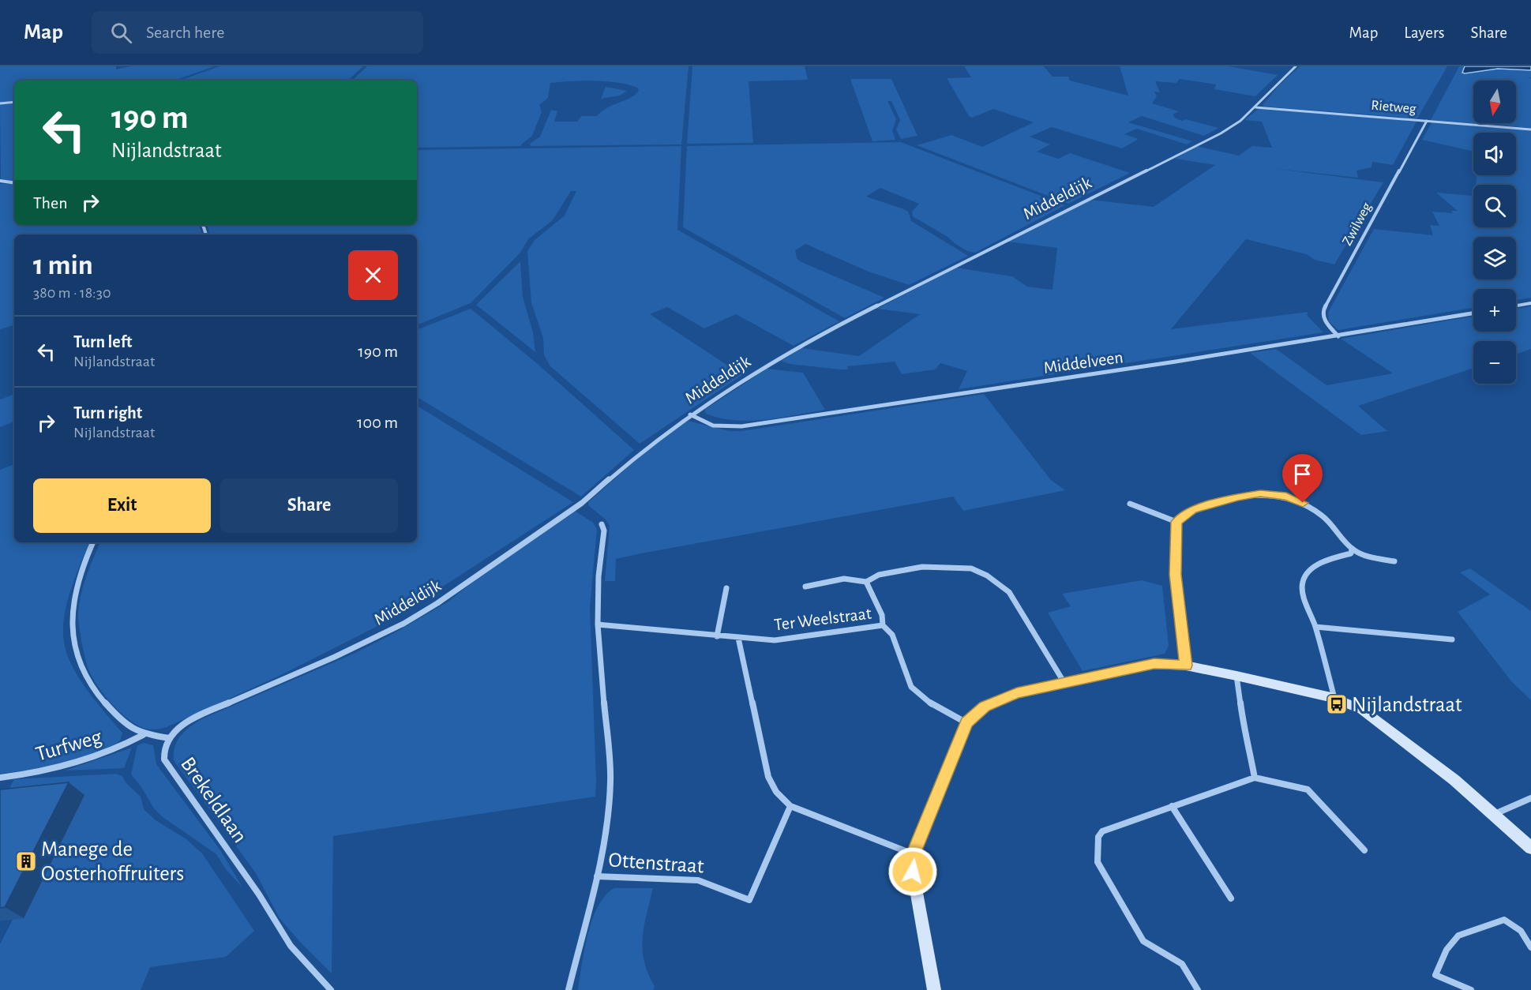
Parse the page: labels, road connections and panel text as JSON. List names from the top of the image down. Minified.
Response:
{"streets":{"street":["Rietweg","Middeldijk","Zwilweg","Middelveen","Ter Weelstraat","Turfweg","Brekeldlaan","Ottenstraat"]},"crossings":[["Rietweg","Middeldijk"],["Rietweg","Zwilweg"],["Middeldijk","Middelveen"],["Middeldijk","Brekeldlaan"],["Zwilweg","Middelveen"],["Turfweg","Brekeldlaan"]],"places":{"bus stop":["Nijlandstraat"],"building":["Manege de Oosterhoffruiters"]},"north":"bottom","page":{"header":"Map","search":"Search here","nav":["Map","Layers","Share"],"map_buttons":["+","−"],"turn":["190 m","Nijlandstraat"],"then":"Then","heading":["1 min","380 m · 18:30"],"list":[{"name":"Turn left","note":"Nijlandstraat","value":"190 m"},{"name":"Turn right","note":"Nijlandstraat","value":"100 m"}],"buttons":["Exit","Share"]}}
